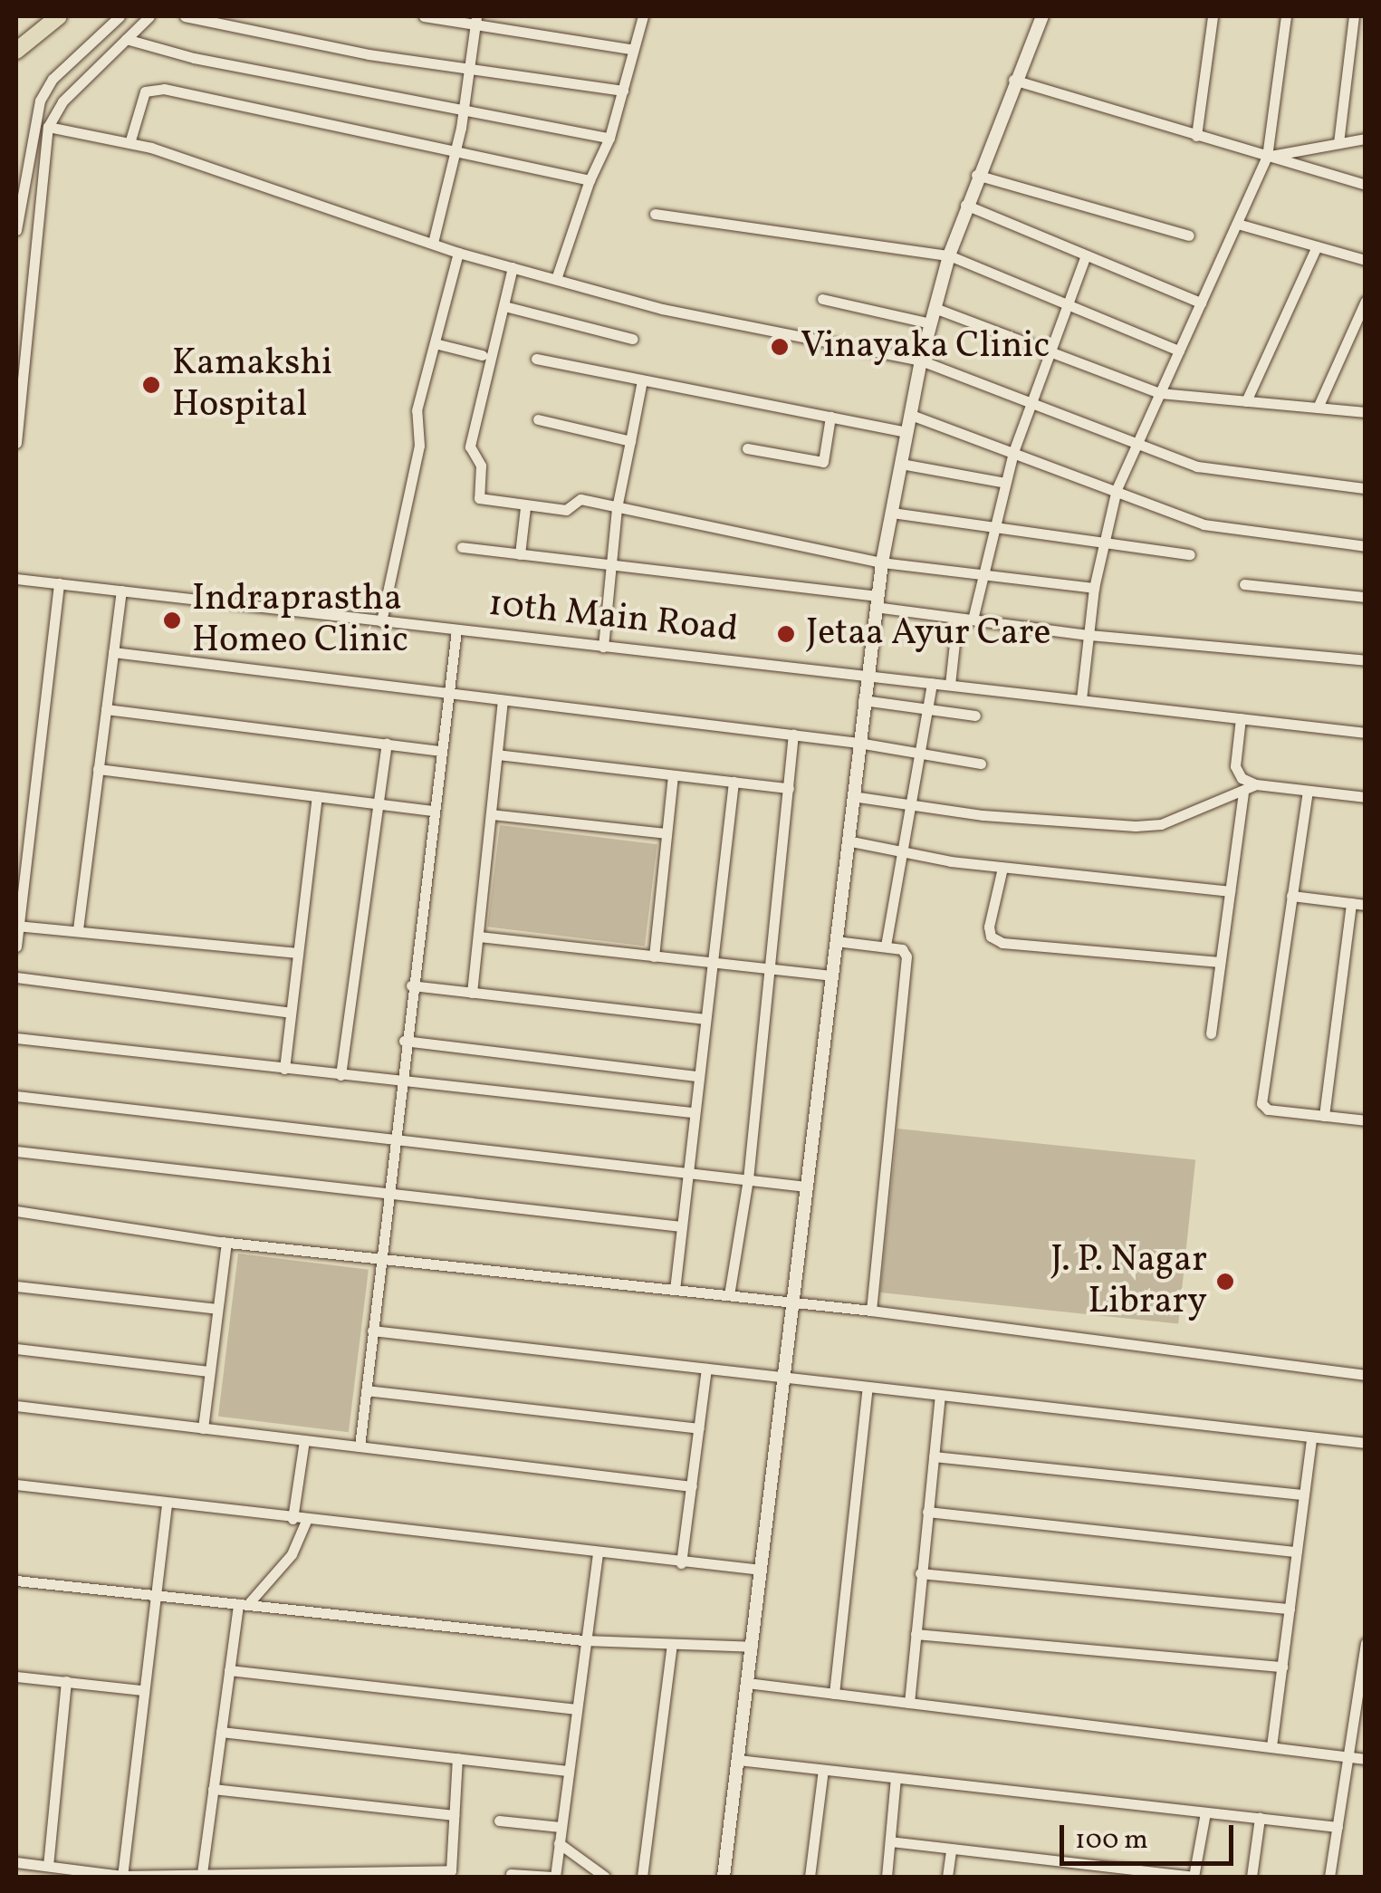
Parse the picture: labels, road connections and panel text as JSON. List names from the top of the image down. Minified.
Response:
{"streets":{"street":["10th Main Road"]},"places":["Vinayaka Clinic","Kamakshi Hospital","Indraprastha Homeo Clinic","Jetaa Ayur Care","J. P. Nagar Library"],"scale_bar":"100 m"}
